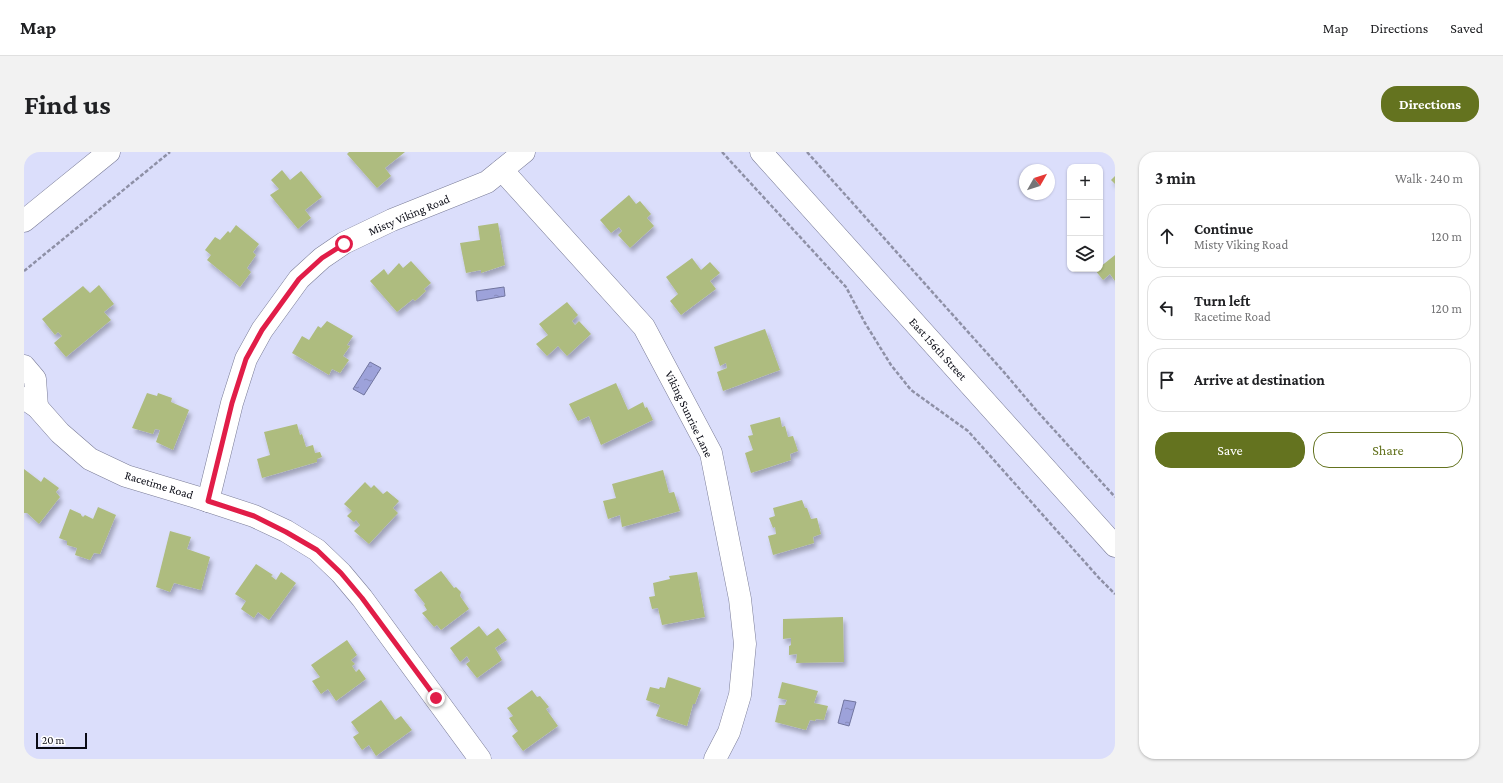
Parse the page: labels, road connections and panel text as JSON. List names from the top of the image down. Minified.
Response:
{"streets":{"street":["Misty Viking Road","East 156th Street","Viking Sunrise Lane","Racetime Road"]},"crossings":[["Misty Viking Road","Viking Sunrise Lane"],["Misty Viking Road","Racetime Road"]],"scale_bar":"20 m","north":"top right","page":{"header":"Map","nav":["Map","Directions","Saved"],"buttons":["Directions",["Save","Share"]],"title":"Find us","heading":["3 min","Walk · 240 m"],"map_buttons":["+","−"],"list":[["Continue","Misty Viking Road","120 m"],["Turn left","Racetime Road","120 m"],"Arrive at destination"],"scale":"20 m"}}
